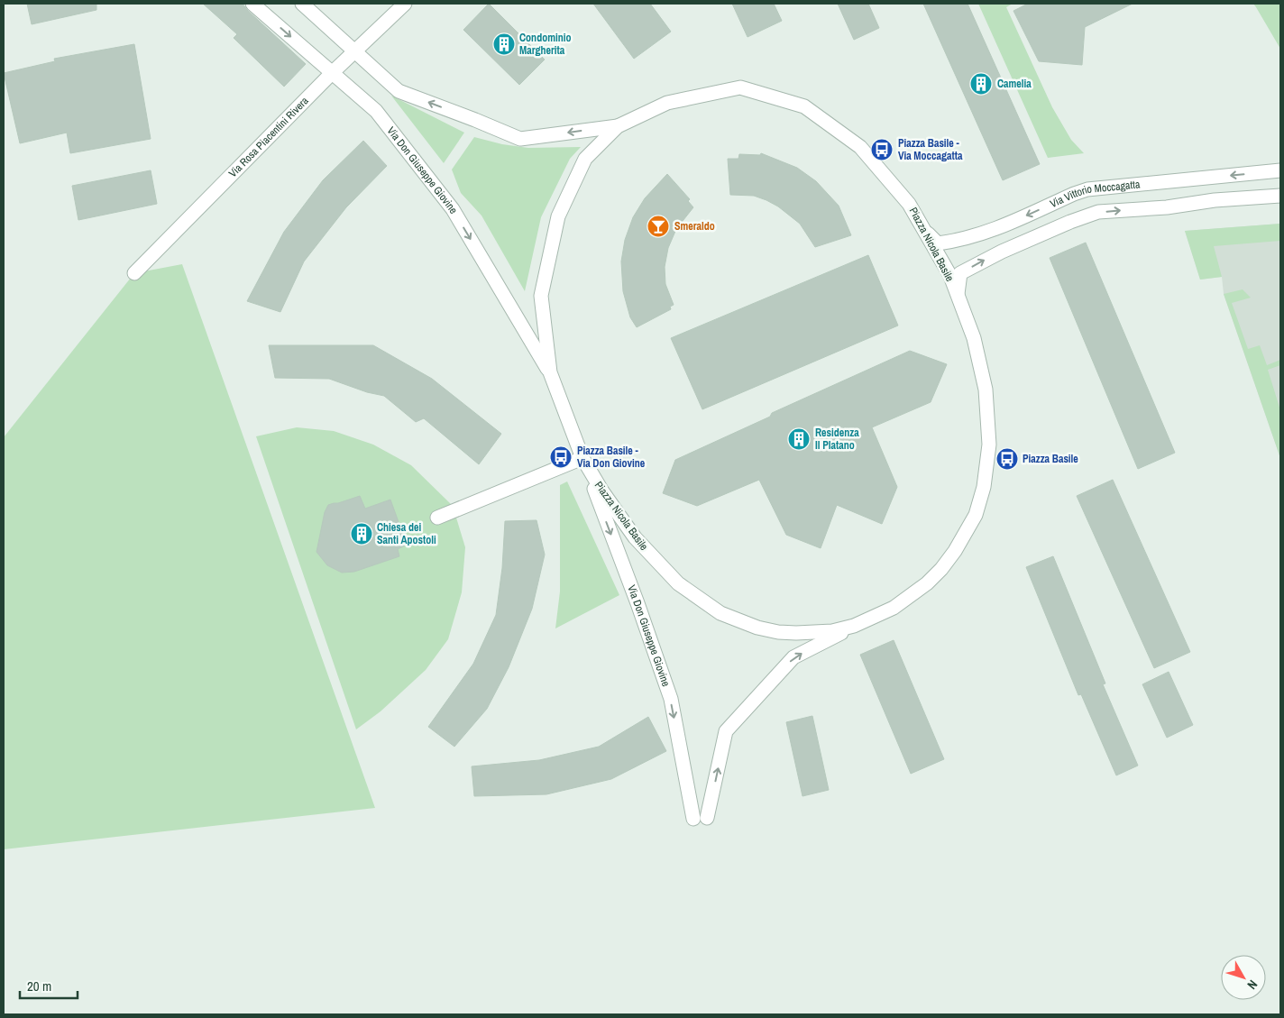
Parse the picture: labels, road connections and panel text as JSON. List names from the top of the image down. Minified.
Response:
{"streets":{"street":["Via Rosa Piacentini Rivera","Via Don Giuseppe Giovine","Via Vittorio Moccagatta","Piazza Nicola Basile"]},"crossings":[["Via Rosa Piacentini Rivera","Via Don Giuseppe Giovine"],["Via Don Giuseppe Giovine","Piazza Nicola Basile"],["Via Vittorio Moccagatta","Piazza Nicola Basile"]],"places":{"building":["Condominio Margherita","Camelia","Residenza Il Platano","Chiesa dei Santi Apostoli"],"bus stop":["Piazza Basile - Via Moccagatta","Piazza Basile - Via Don Giovine","Piazza Basile"],"bar":["Smeraldo"]},"scale_bar":"20 m","north":"bottom right"}
